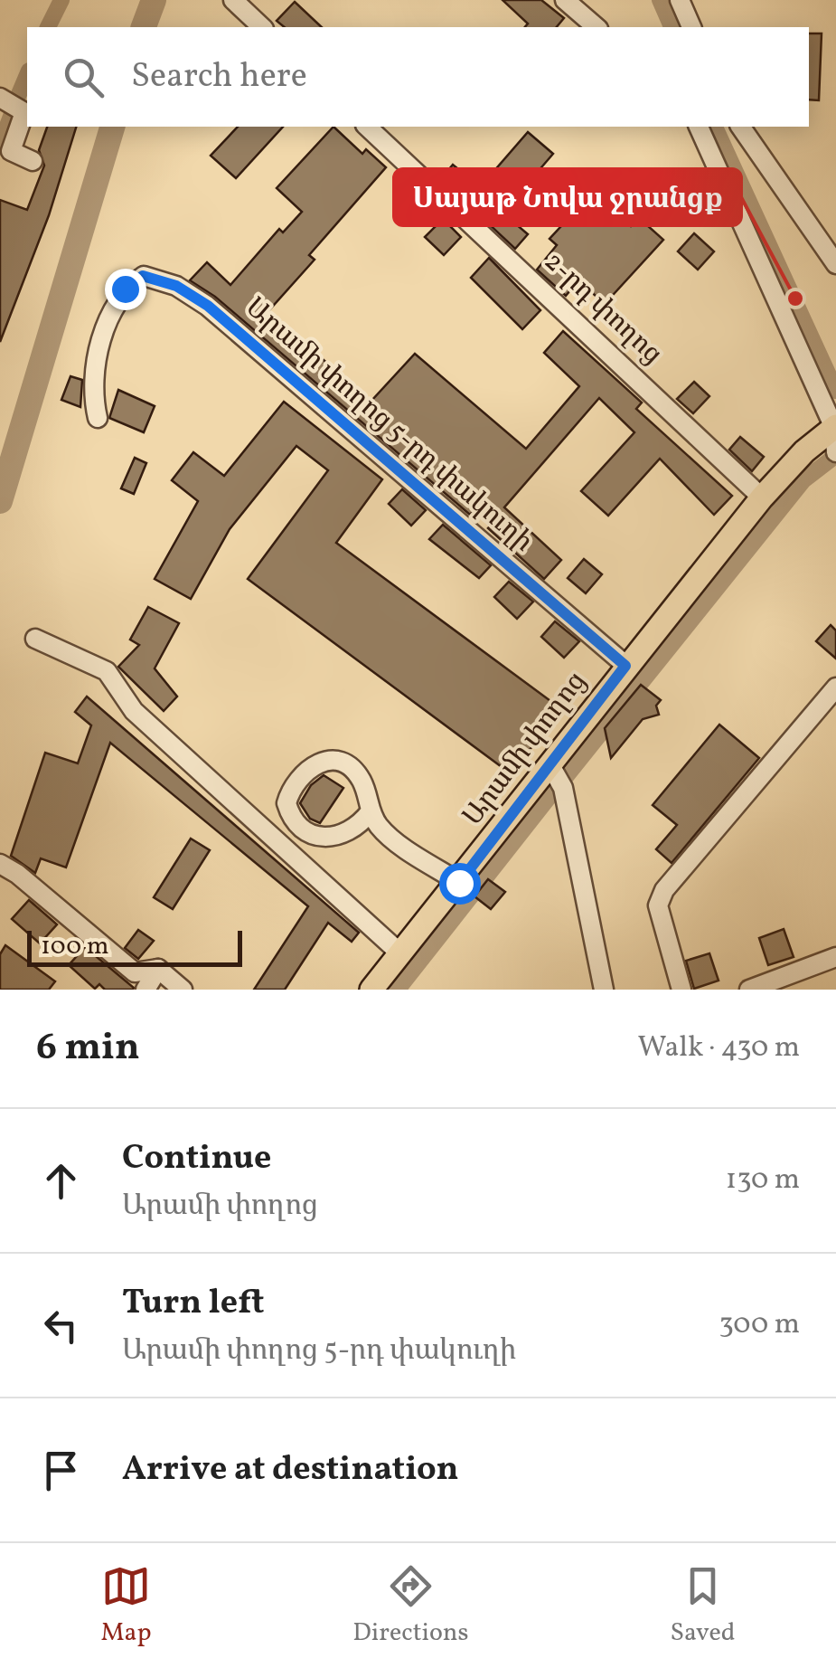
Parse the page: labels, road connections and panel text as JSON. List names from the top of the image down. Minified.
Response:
{"streets":{"main road":["Արամի փողոց"],"street":["2-րդ փողոց","Արամի փողոց 5-րդ փակուղի"]},"crossings":[["2-րդ փողոց","Արամի փողոց"],["Արամի փողոց 5-րդ փակուղի","Արամի փողոց"]],"places":["Սայաթ Նովա ջրանցք"],"scale_bar":"100 m","page":{"search":"Search here","scale":"100 m","heading":["6 min","Walk · 430 m"],"list":[["Continue","Արամի փողոց","130 m"],["Turn left","Արամի փողոց 5-րդ փակուղի","300 m"],"Arrive at destination"],"nav":["Map","Directions","Saved"]}}
